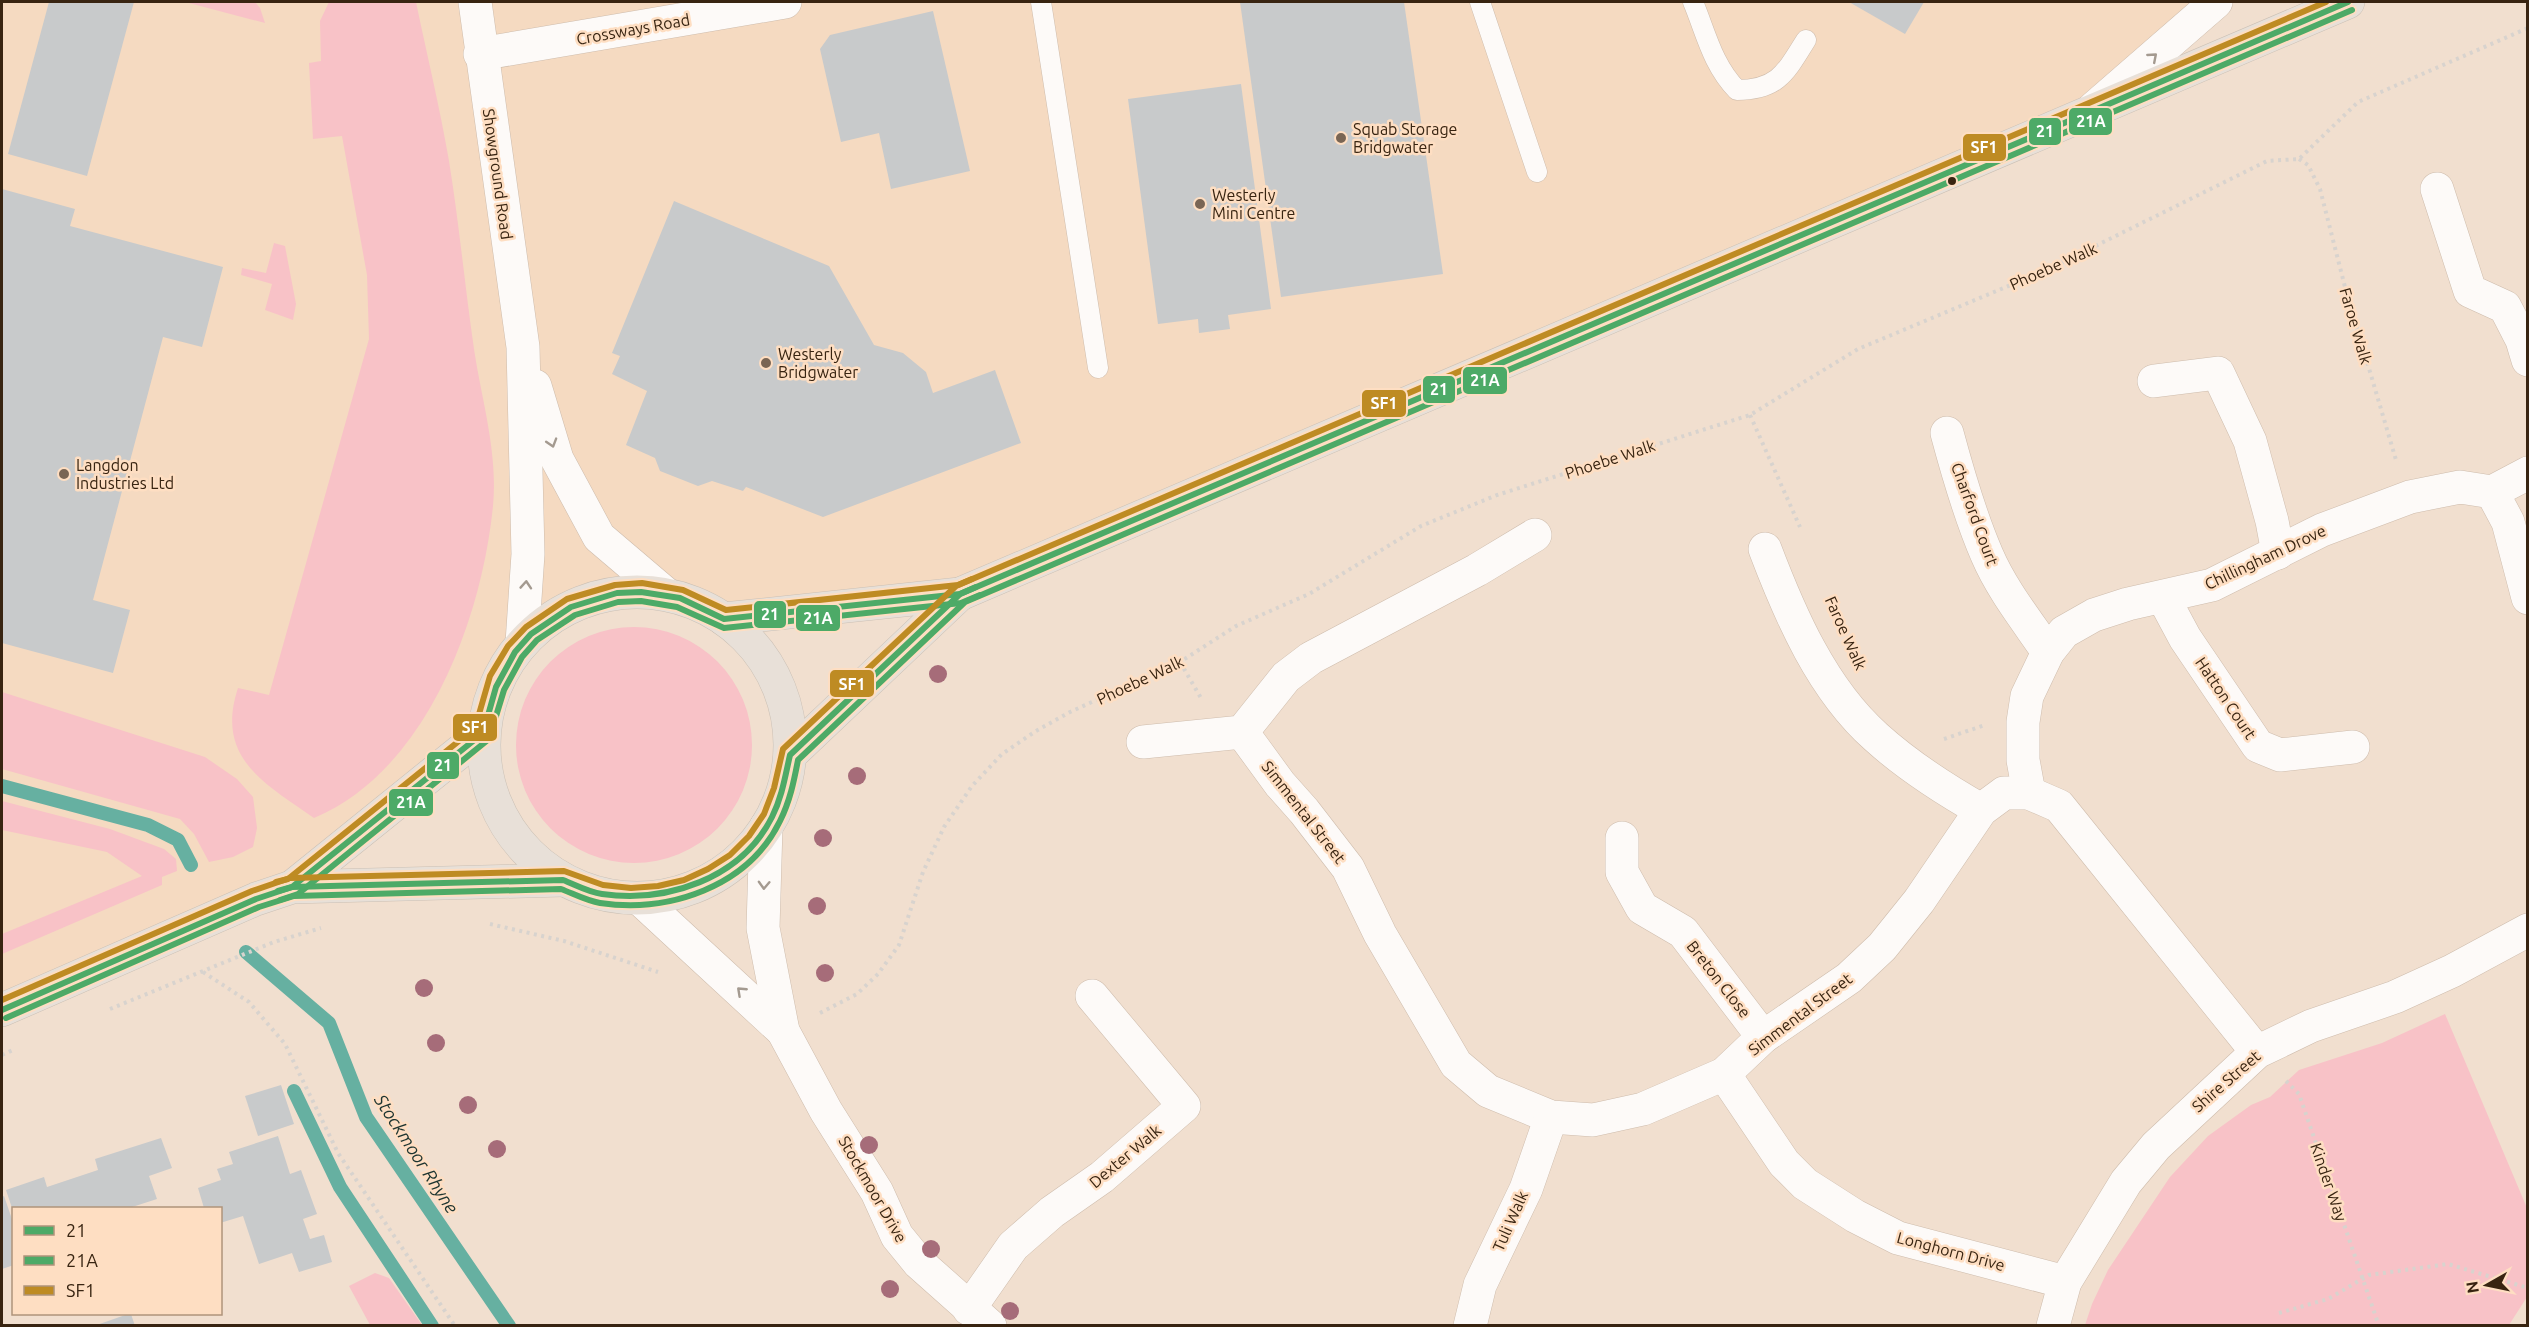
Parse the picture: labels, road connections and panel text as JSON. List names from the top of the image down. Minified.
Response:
{"streets":{"street":["Crossways Road","Showground Road","Faroe Walk","Charford Court","Chillingham Drove","Hatton Court","Simmental Street","Breton Close","Shire Street","Dexter Walk","Stockmoor Drive","Tuli Walk","Longhorn Drive"],"path":["Phoebe Walk","Kinder Way"]},"crossings":[["Crossways Road","Showground Road"],["Phoebe Walk","Faroe Walk"],["Faroe Walk","Chillingham Drove"],["Faroe Walk","Simmental Street"],["Charford Court","Chillingham Drove"],["Chillingham Drove","Hatton Court"],["Chillingham Drove","Simmental Street"],["Simmental Street","Breton Close"],["Simmental Street","Shire Street"],["Simmental Street","Kinder Way"],["Simmental Street","Tuli Walk"],["Simmental Street","Longhorn Drive"],["Shire Street","Kinder Way"],["Shire Street","Longhorn Drive"],["Dexter Walk","Stockmoor Drive"]],"water":["Stockmoor Rhyne"],"places":["Squab Storage Bridgwater","Westerly Mini Centre","Westerly Bridgwater","Langdon Industries Ltd"],"lines":["transit line 21","transit line SF1","transit line 21A"],"legend":["21","21A","SF1"],"north":"left"}
